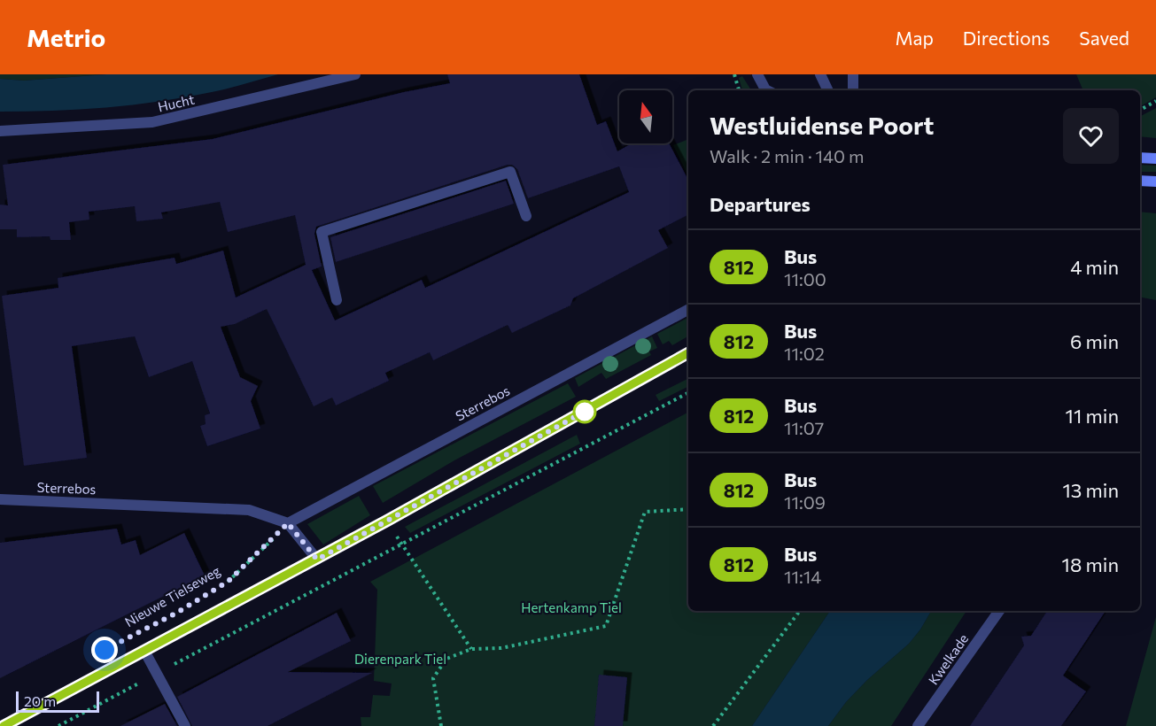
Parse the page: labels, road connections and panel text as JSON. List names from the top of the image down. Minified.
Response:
{"streets":{"street":["Hucht","Sterrebos","Kwelkade"],"path":["Nieuwe Tielseweg"]},"crossings":[["Sterrebos","Nieuwe Tielseweg"]],"parks":["Hertenkamp Tiel","Dierenpark Tiel"],"lines":["bus line 812"],"scale_bar":"20 m","north":"top","page":{"header":"Metrio","nav":["Map","Directions","Saved"],"heading":[["Westluidense Poort","Walk · 2 min · 140 m"],"Departures"],"list":[{"mark":"812","name":"Bus","note":"11:00","value":"4 min"},{"mark":"812","name":"Bus","note":"11:02","value":"6 min"},{"mark":"812","name":"Bus","note":"11:07","value":"11 min"},{"mark":"812","name":"Bus","note":"11:09","value":"13 min"},{"mark":"812","name":"Bus","note":"11:14","value":"18 min"}],"scale":"20 m"}}
